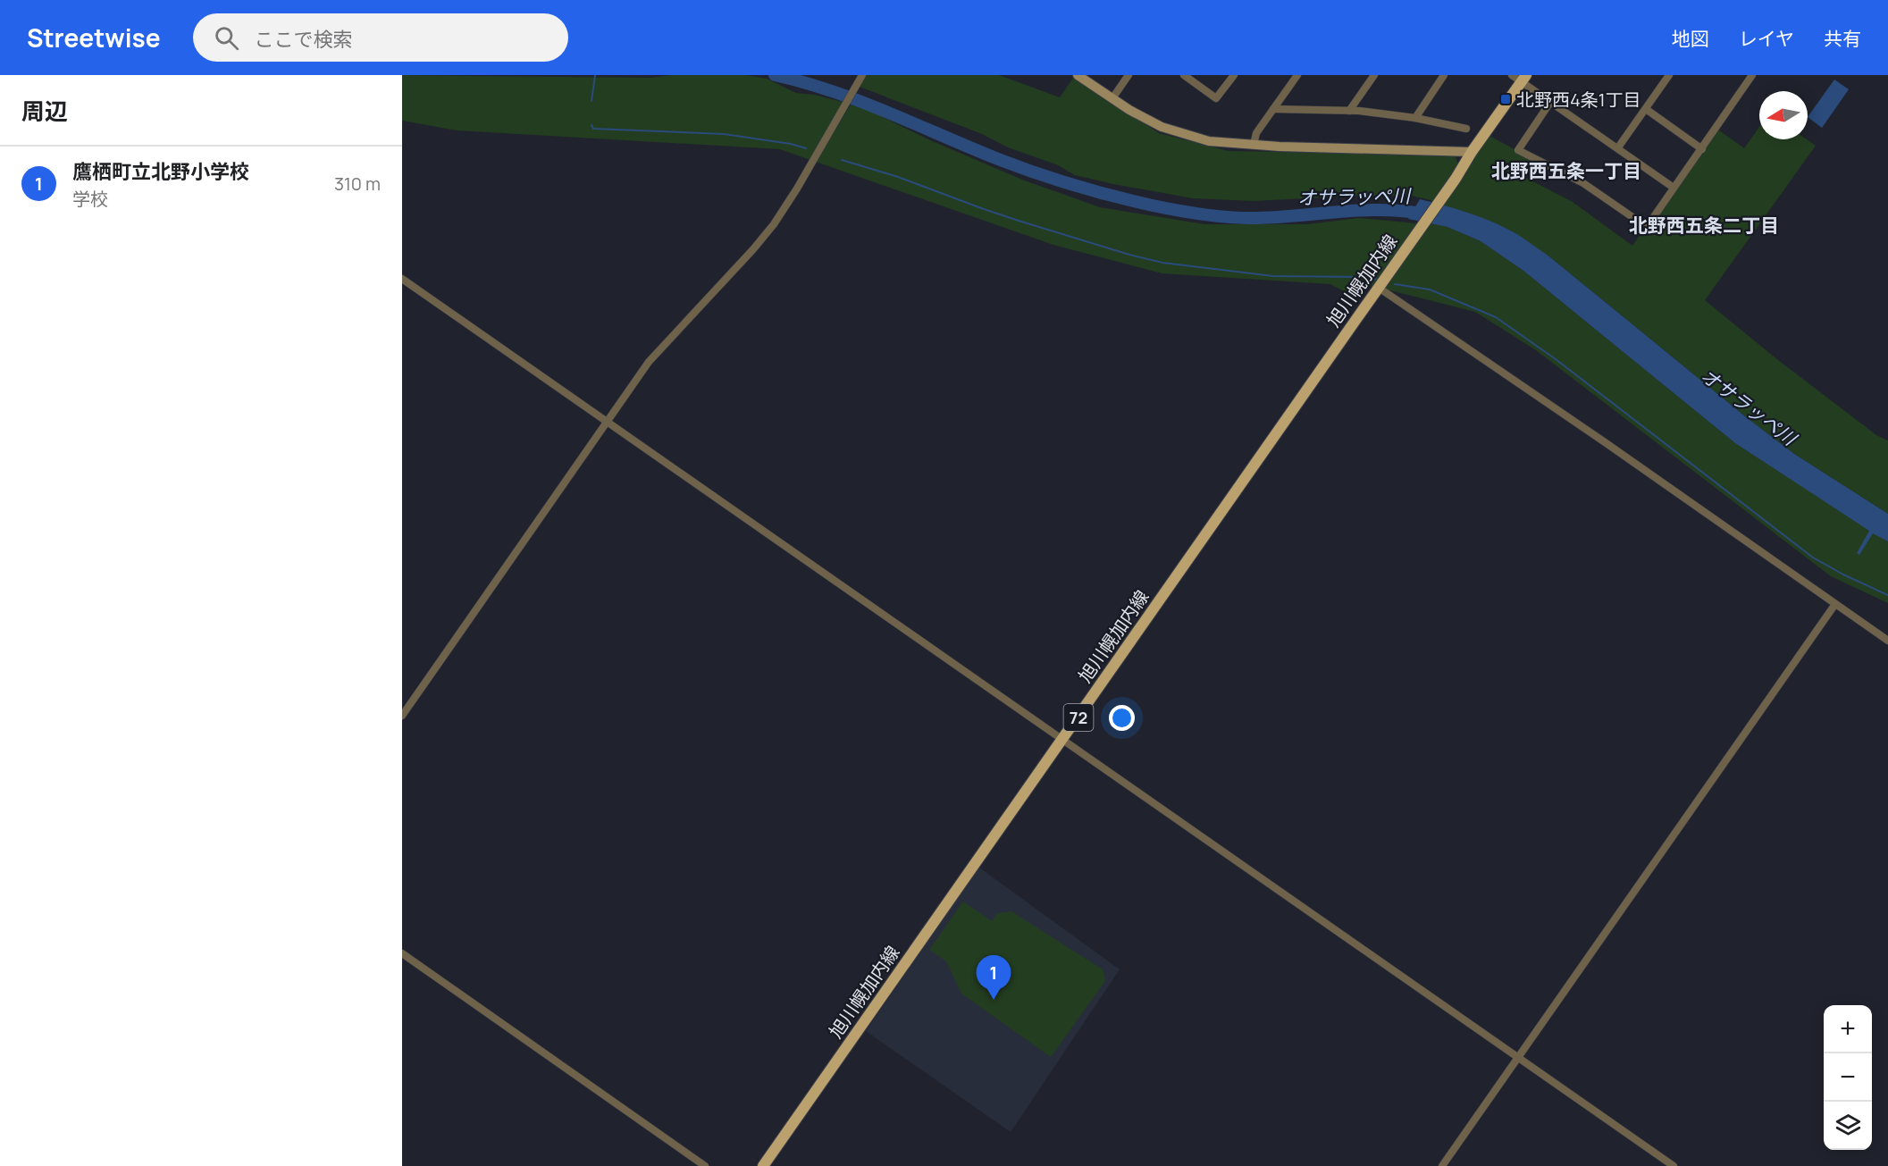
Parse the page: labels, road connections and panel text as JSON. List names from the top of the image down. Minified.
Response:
{"streets":{"main road":["旭川幌加内線","72"]},"crossings":[["旭川幌加内線","72"]],"districts":["北野西五条一丁目","北野西五条二丁目"],"water":["オサラッペ川"],"places":{"transit":["北野西4条1丁目"]},"north":"left","page":{"header":"Streetwise","search":"ここで検索","nav":["地図","レイヤ","共有"],"heading":"周辺","list":[{"mark":"1","name":"鷹栖町立北野小学校","note":"学校","value":"310 m"}],"pins":"1","map_buttons":["+","−"]}}
